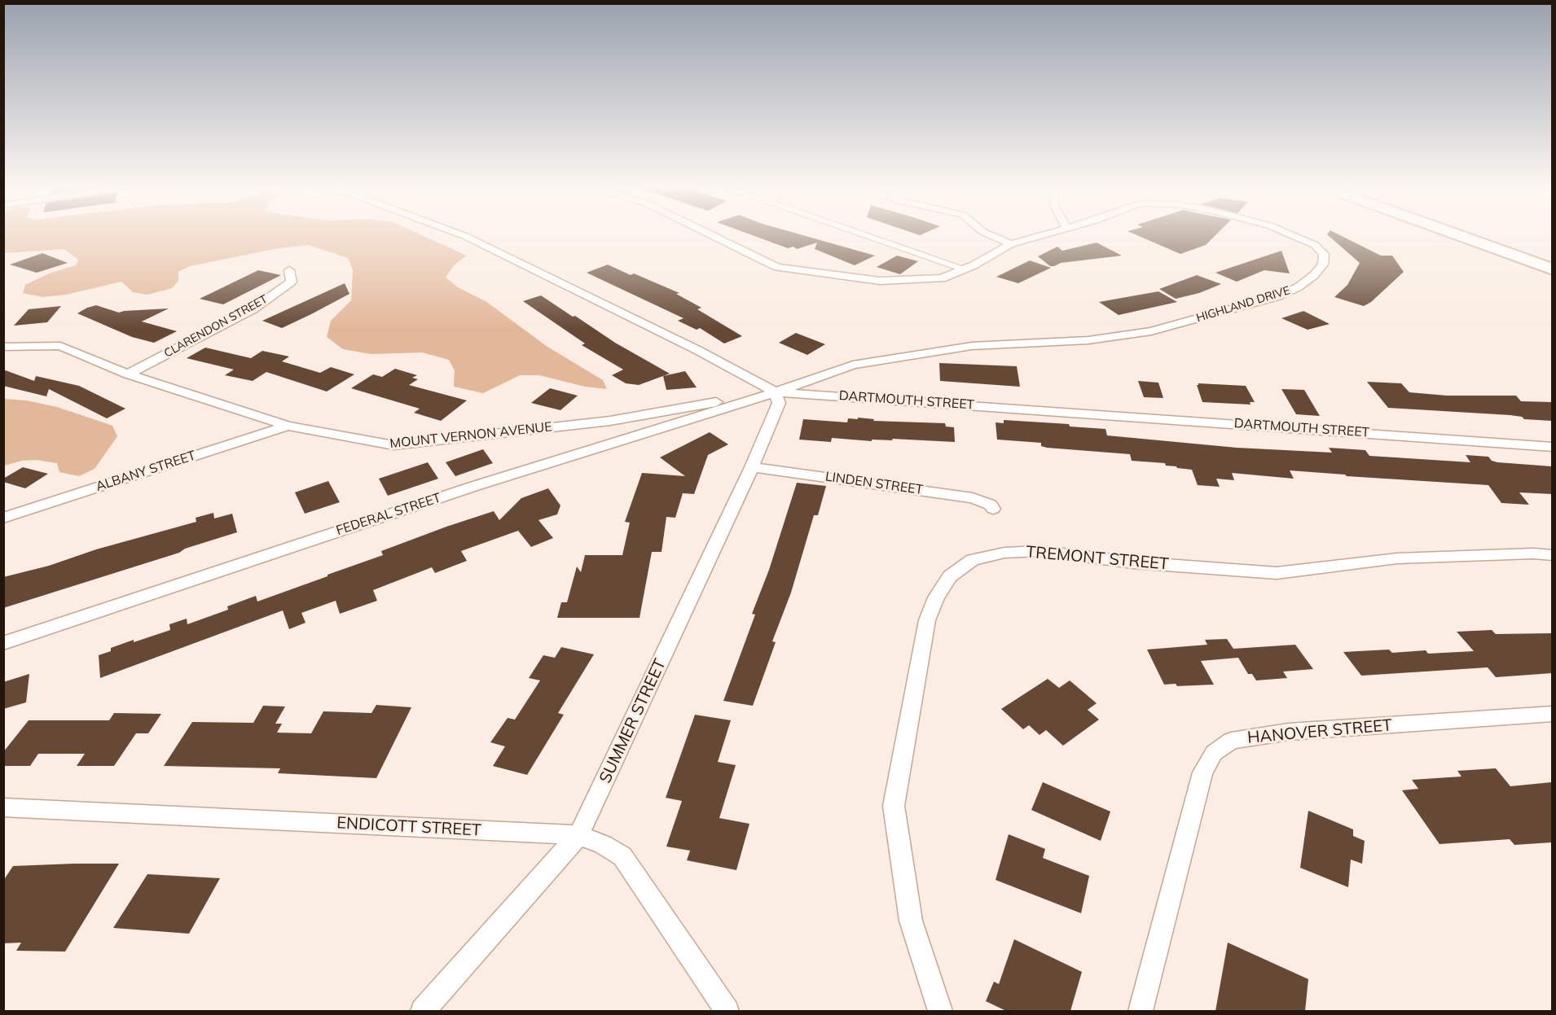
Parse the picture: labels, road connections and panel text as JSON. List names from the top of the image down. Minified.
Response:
{"streets":{"street":["HIGHLAND DRIVE","CLARENDON STREET","DARTMOUTH STREET","MOUNT VERNON AVENUE","ALBANY STREET","LINDEN STREET","FEDERAL STREET","TREMONT STREET","SUMMER STREET","HANOVER STREET","ENDICOTT STREET"]},"crossings":[["HIGHLAND DRIVE","DARTMOUTH STREET"],["HIGHLAND DRIVE","MOUNT VERNON AVENUE"],["HIGHLAND DRIVE","FEDERAL STREET"],["HIGHLAND DRIVE","SUMMER STREET"],["CLARENDON STREET","MOUNT VERNON AVENUE"],["DARTMOUTH STREET","MOUNT VERNON AVENUE"],["DARTMOUTH STREET","FEDERAL STREET"],["DARTMOUTH STREET","SUMMER STREET"],["MOUNT VERNON AVENUE","ALBANY STREET"],["MOUNT VERNON AVENUE","FEDERAL STREET"],["MOUNT VERNON AVENUE","SUMMER STREET"],["LINDEN STREET","SUMMER STREET"],["FEDERAL STREET","SUMMER STREET"],["SUMMER STREET","ENDICOTT STREET"]]}
